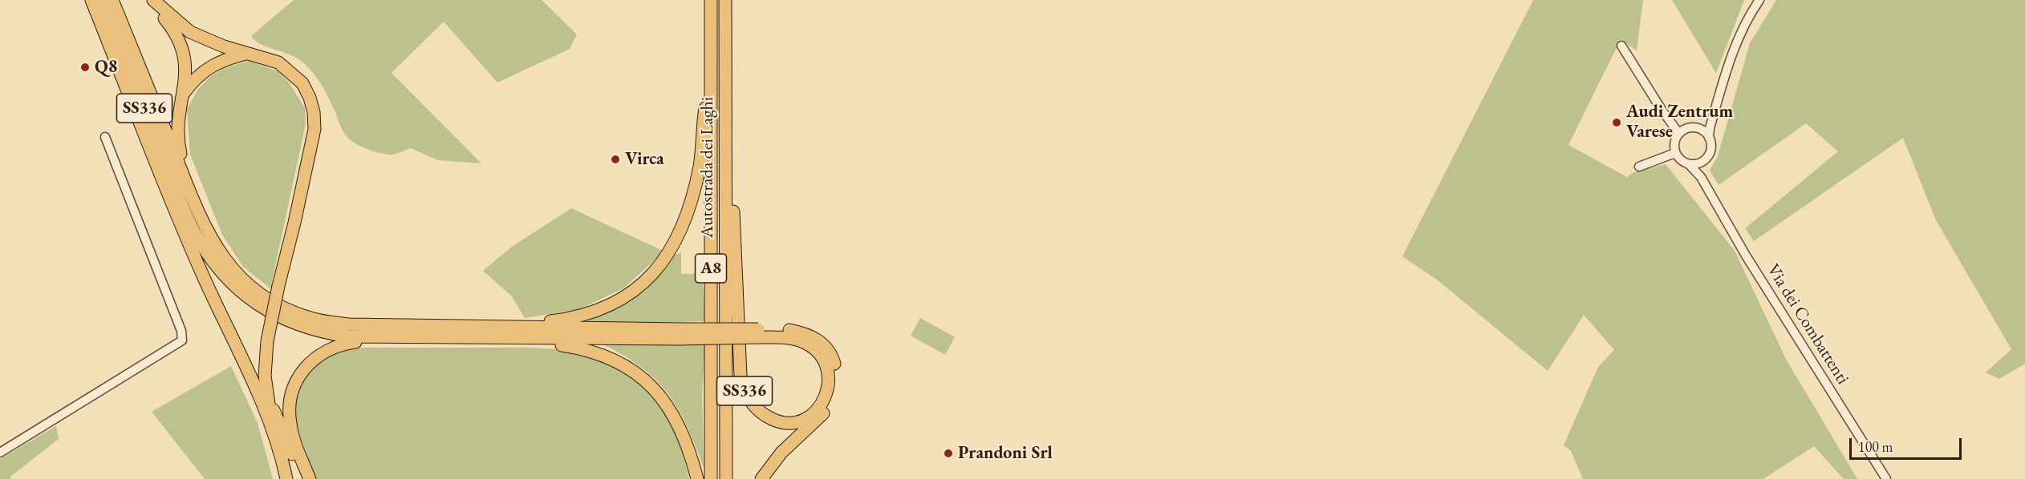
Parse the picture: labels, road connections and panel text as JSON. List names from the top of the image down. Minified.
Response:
{"streets":{"highway":["SS336","Autostrada dei Laghi","A8"],"street":["Via dei Combattenti"]},"crossings":[["SS336","Autostrada dei Laghi"]],"places":["Q8","Audi Zentrum Varese","Virca","Prandoni Srl"],"scale_bar":"100 m"}
